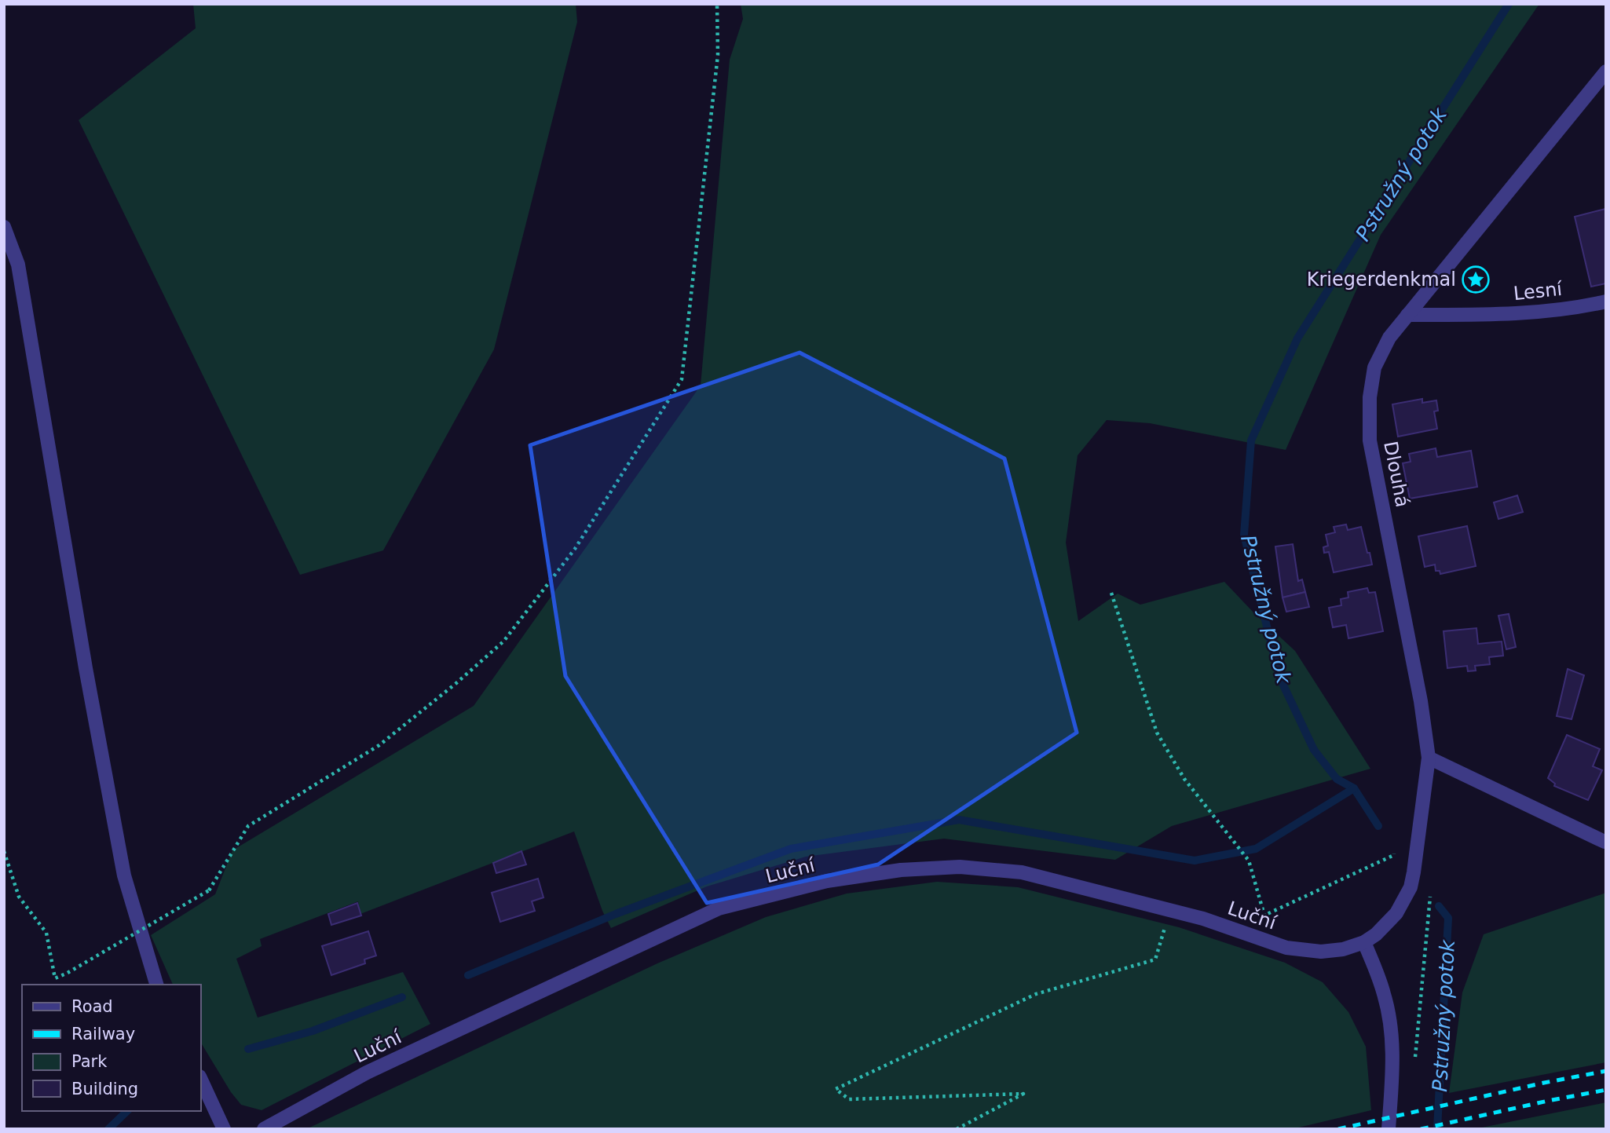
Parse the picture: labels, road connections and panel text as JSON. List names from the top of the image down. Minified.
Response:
{"streets":{"street":["Lesní","Dlouhá","Luční"]},"crossings":[["Lesní","Dlouhá"],["Dlouhá","Luční"]],"water":["Pstružný potok"],"places":{"place":["Kriegerdenkmal"]},"legend":["Road","Railway","Park","Building"]}
